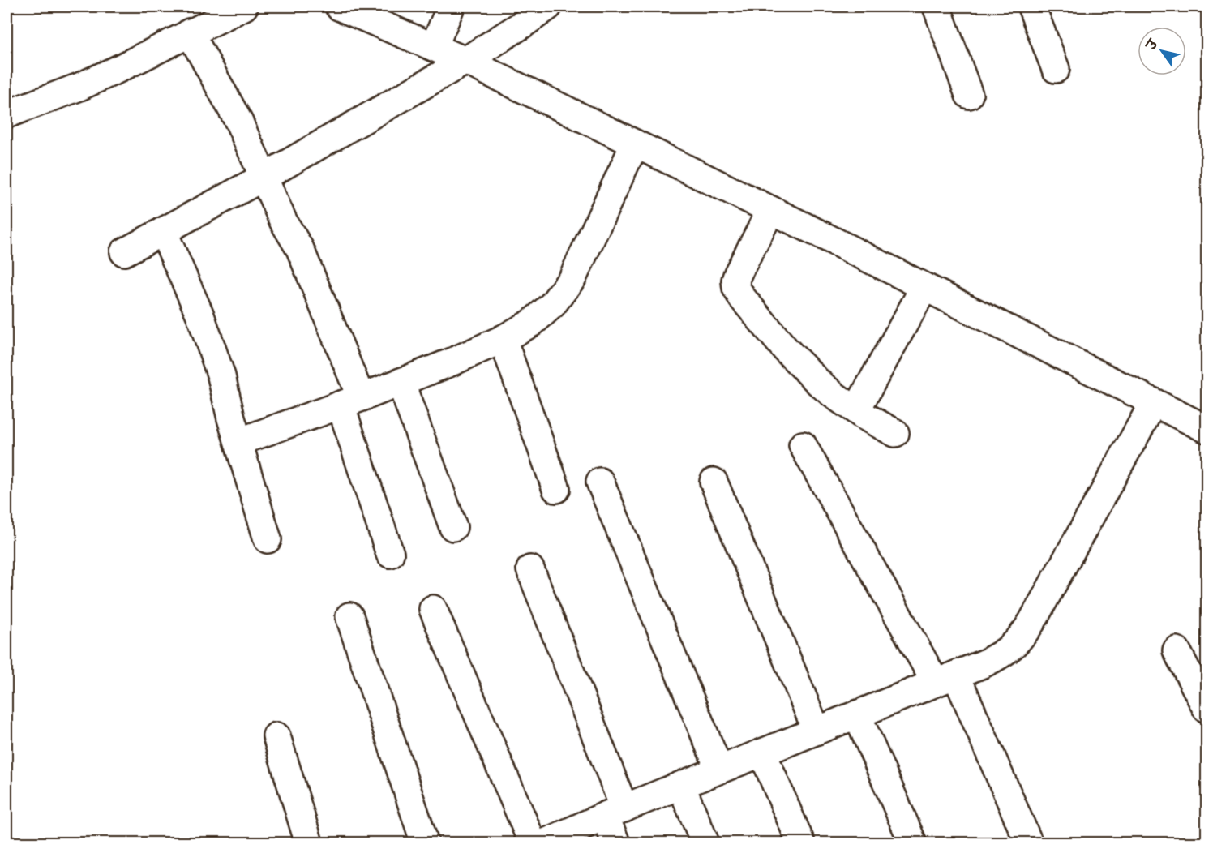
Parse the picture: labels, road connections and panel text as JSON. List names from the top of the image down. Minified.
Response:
{"north":"top left"}
